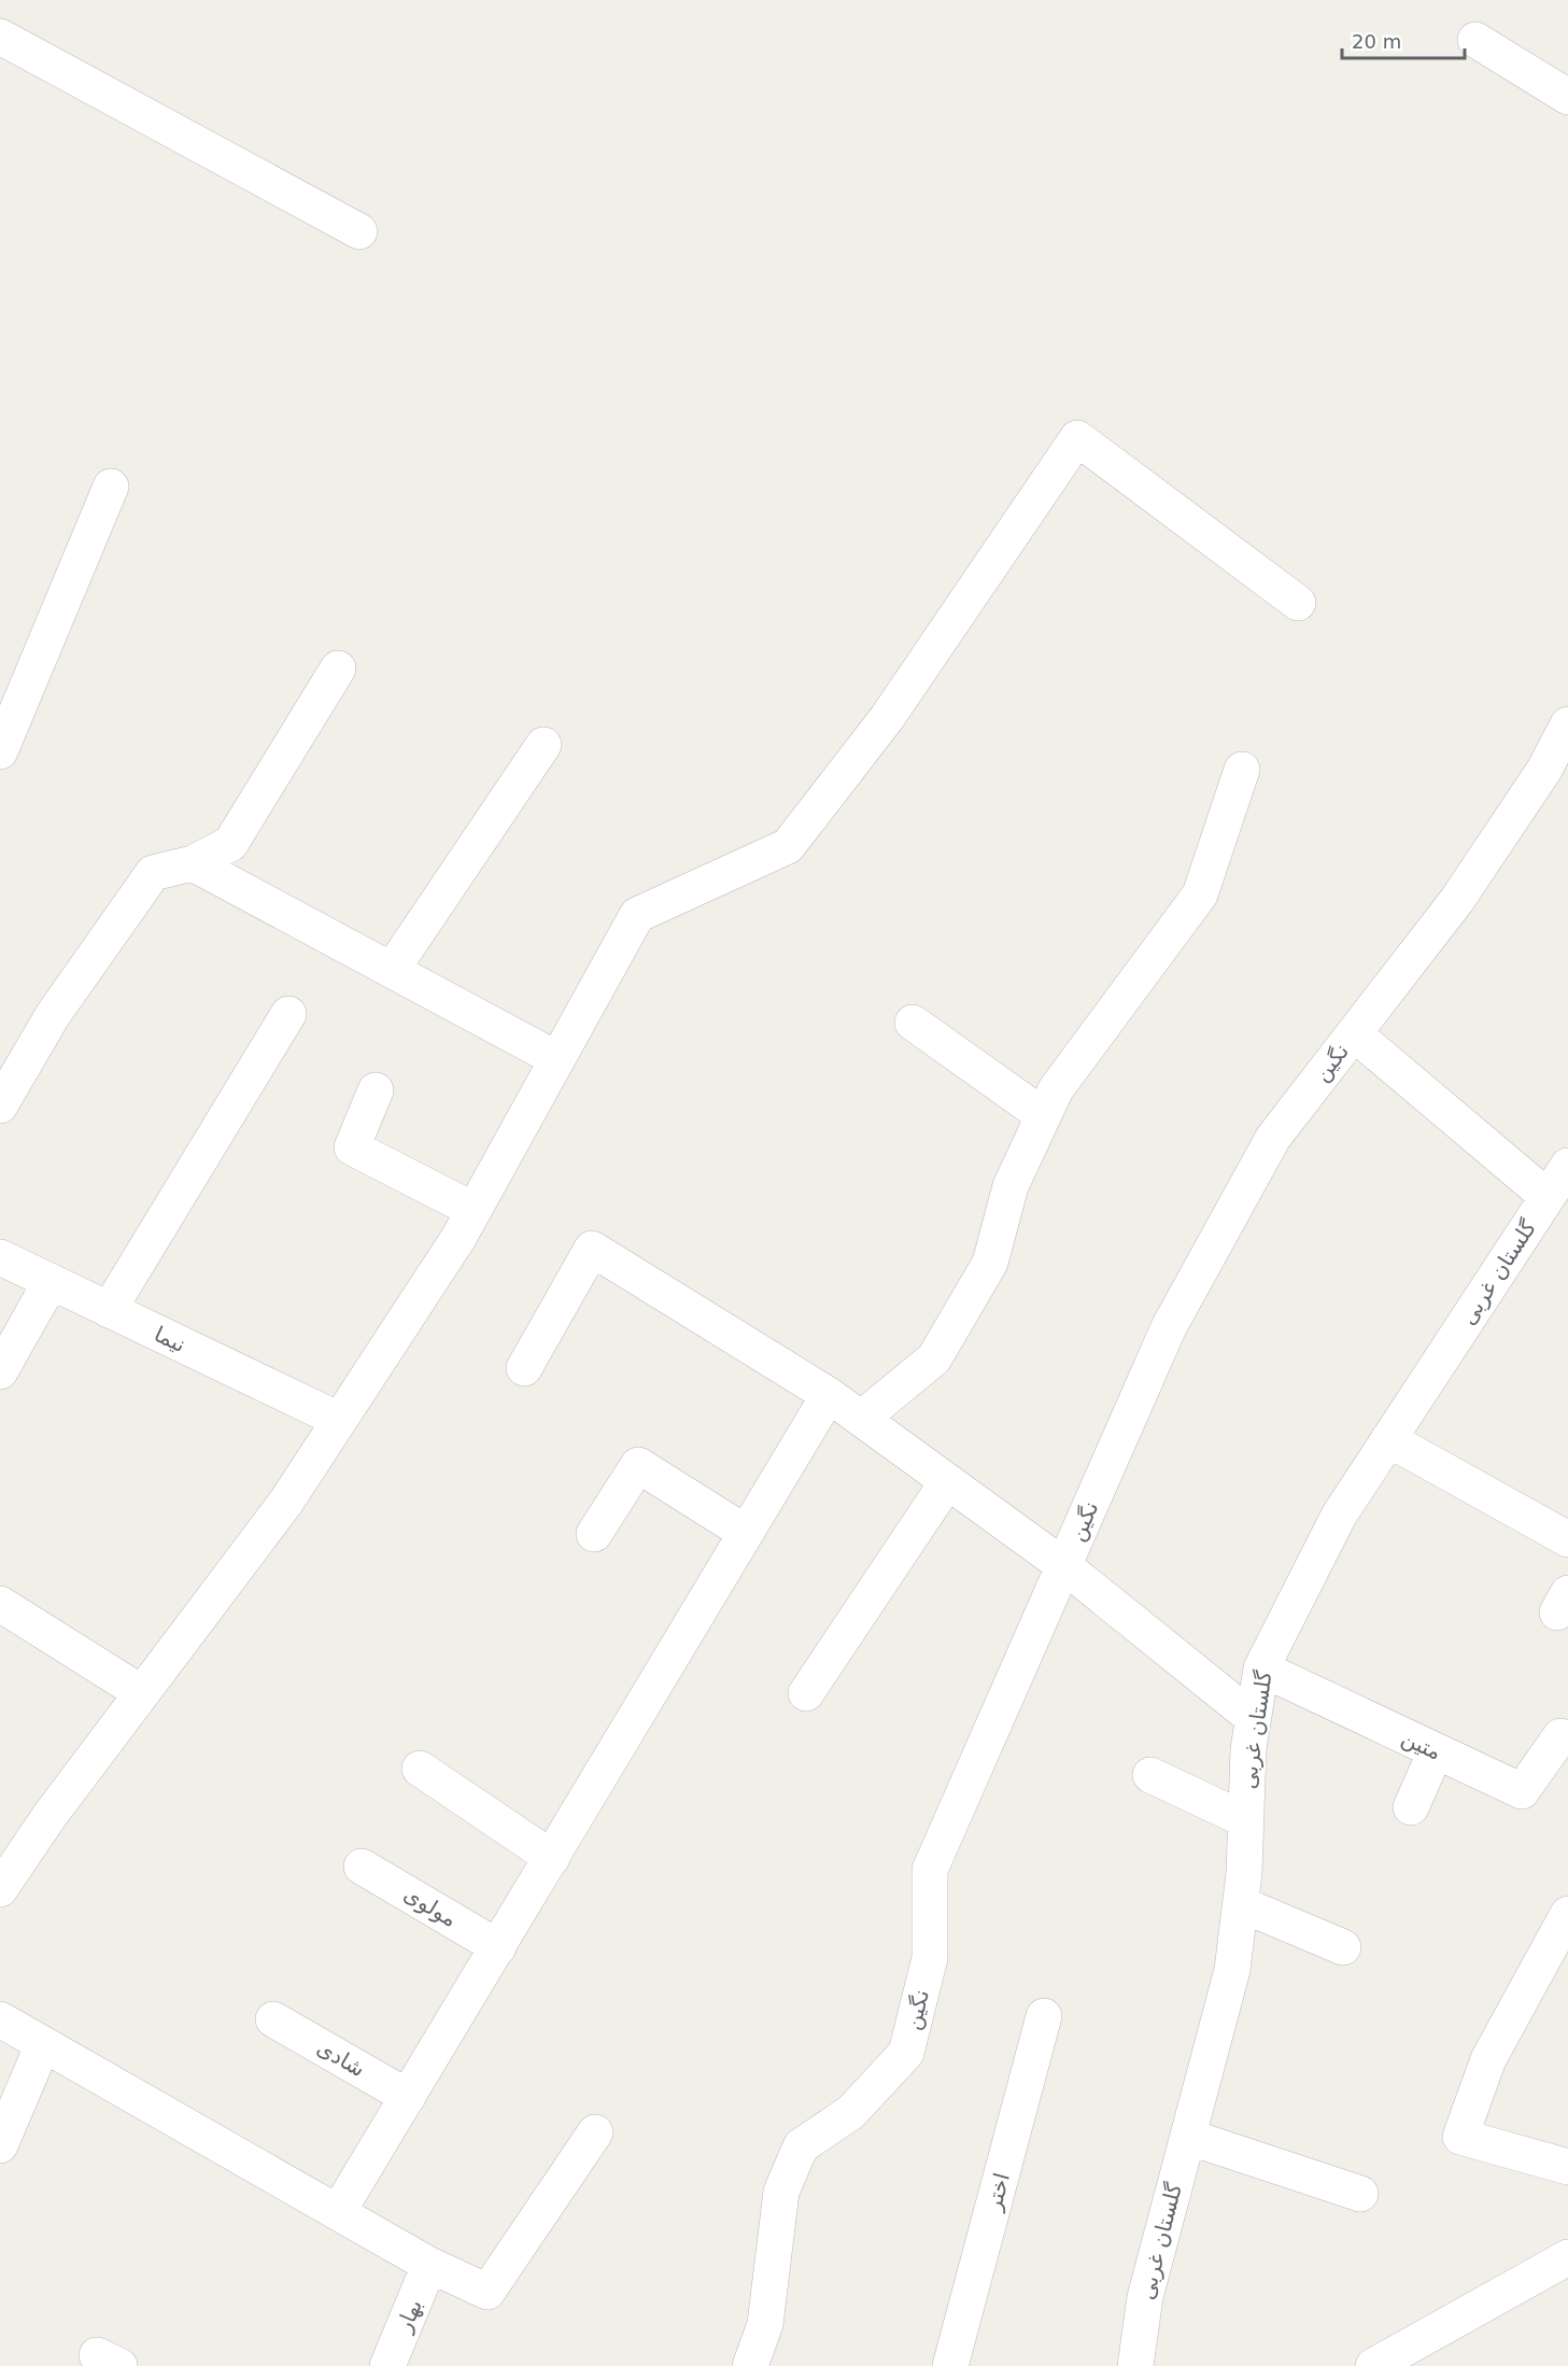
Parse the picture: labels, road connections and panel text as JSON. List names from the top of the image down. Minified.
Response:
{"streets":{"street":["نگین","گلستان غربی","نیما","متین","مولوی","شادی","اختر","بهار"]},"crossings":[["گلستان غربی","متین"]],"scale_bar":"20 m"}
